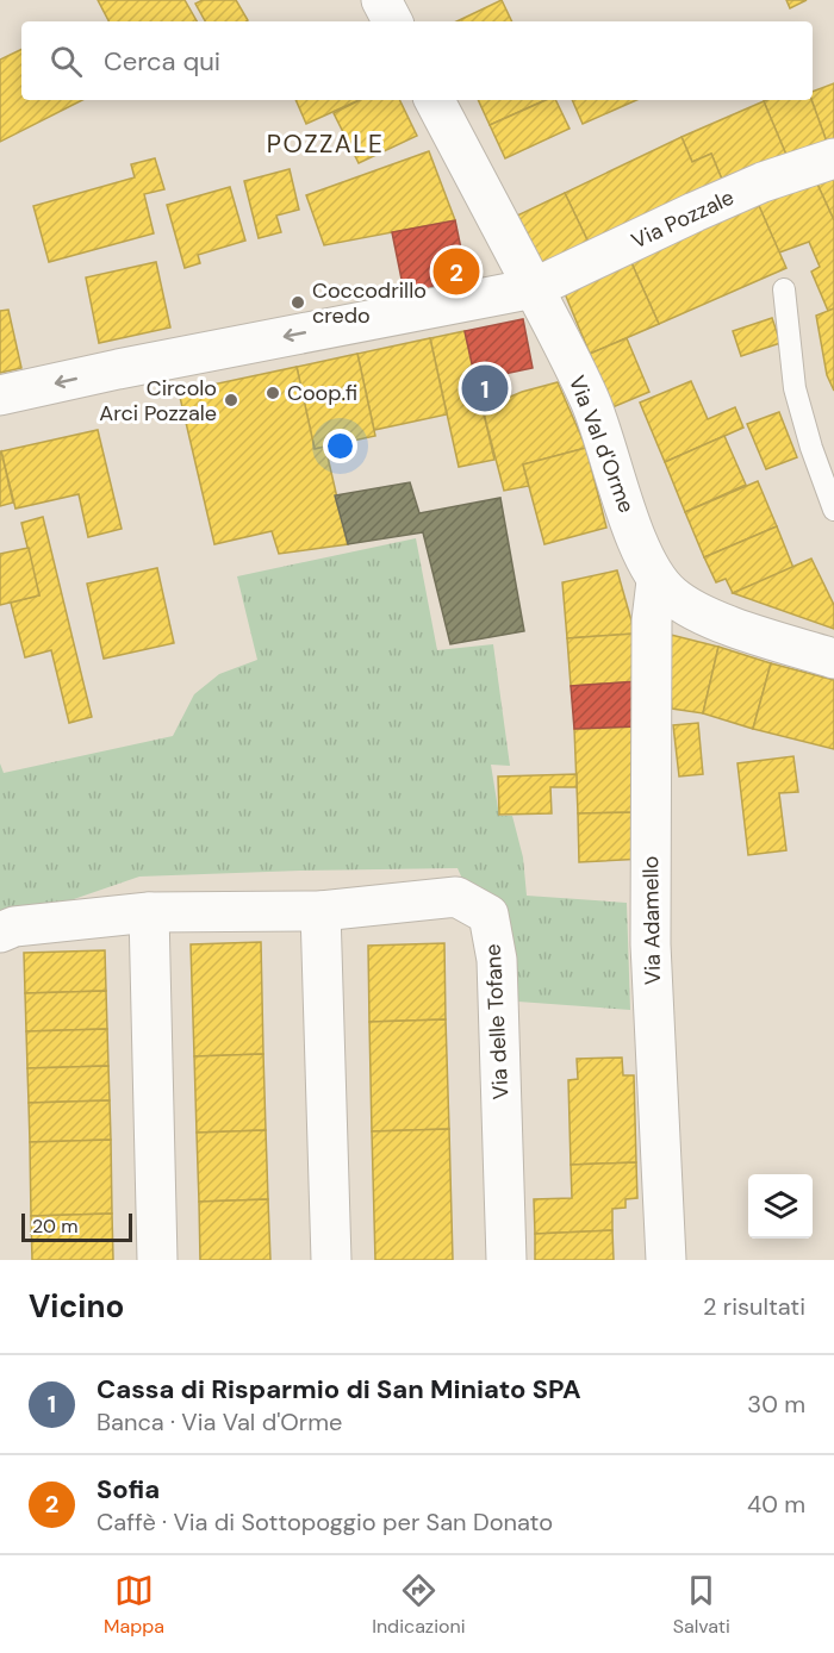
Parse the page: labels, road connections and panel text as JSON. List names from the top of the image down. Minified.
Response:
{"streets":{"street":["Via Pozzale","Via Val d'Orme","Via Adamello","Via delle Tofane"]},"crossings":[["Via Pozzale","Via Val d'Orme"],["Via Val d'Orme","Via Adamello"]],"one_way":["Via Pozzale"],"districts":["POZZALE"],"places":["Coccodrillo credo","Coop.fi","Circolo Arci Pozzale"],"scale_bar":"20 m","page":{"search":"Cerca qui","pins":["2","1"],"scale":"20 m","heading":["Vicino","2 risultati"],"list":[{"mark":"1","name":"Cassa di Risparmio di San Miniato SPA","note":"Banca · Via Val d'Orme","value":"30 m"},{"mark":"2","name":"Sofia","note":"Caffè · Via di Sottopoggio per San Donato","value":"40 m"}],"nav":["Mappa","Indicazioni","Salvati"]}}
